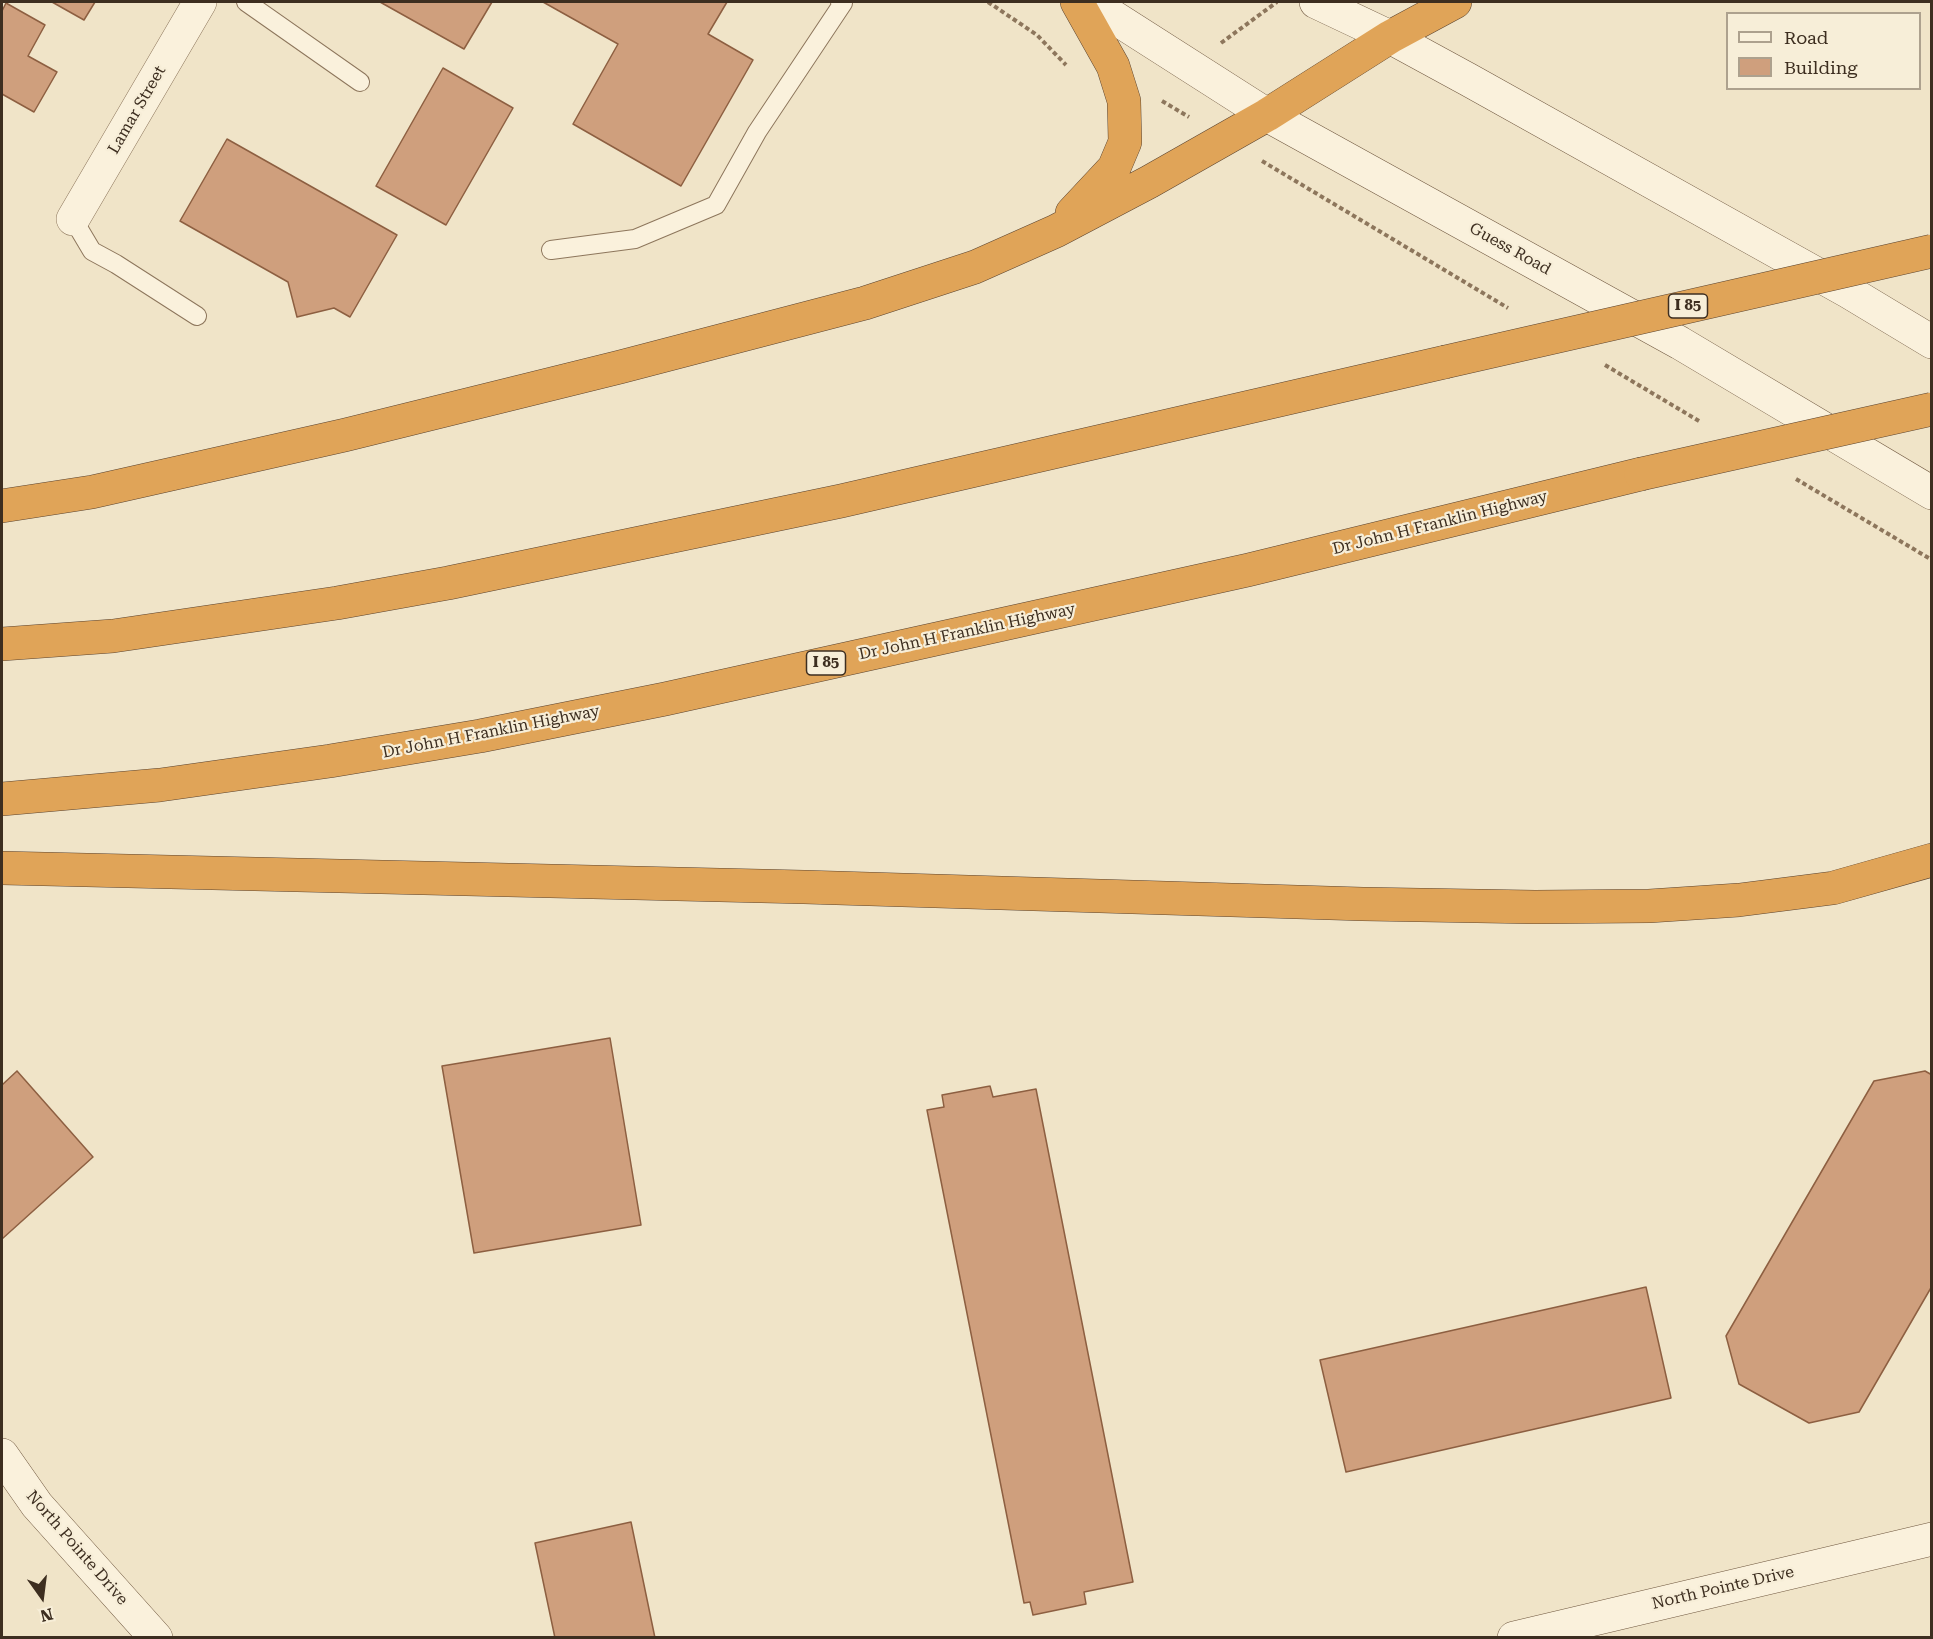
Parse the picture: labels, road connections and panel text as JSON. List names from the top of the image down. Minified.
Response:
{"streets":{"highway":["I 85","Dr John H Franklin Highway"],"main road":["Lamar Street","Guess Road","North Pointe Drive"]},"legend":["Road","Building"],"north":"bottom"}
